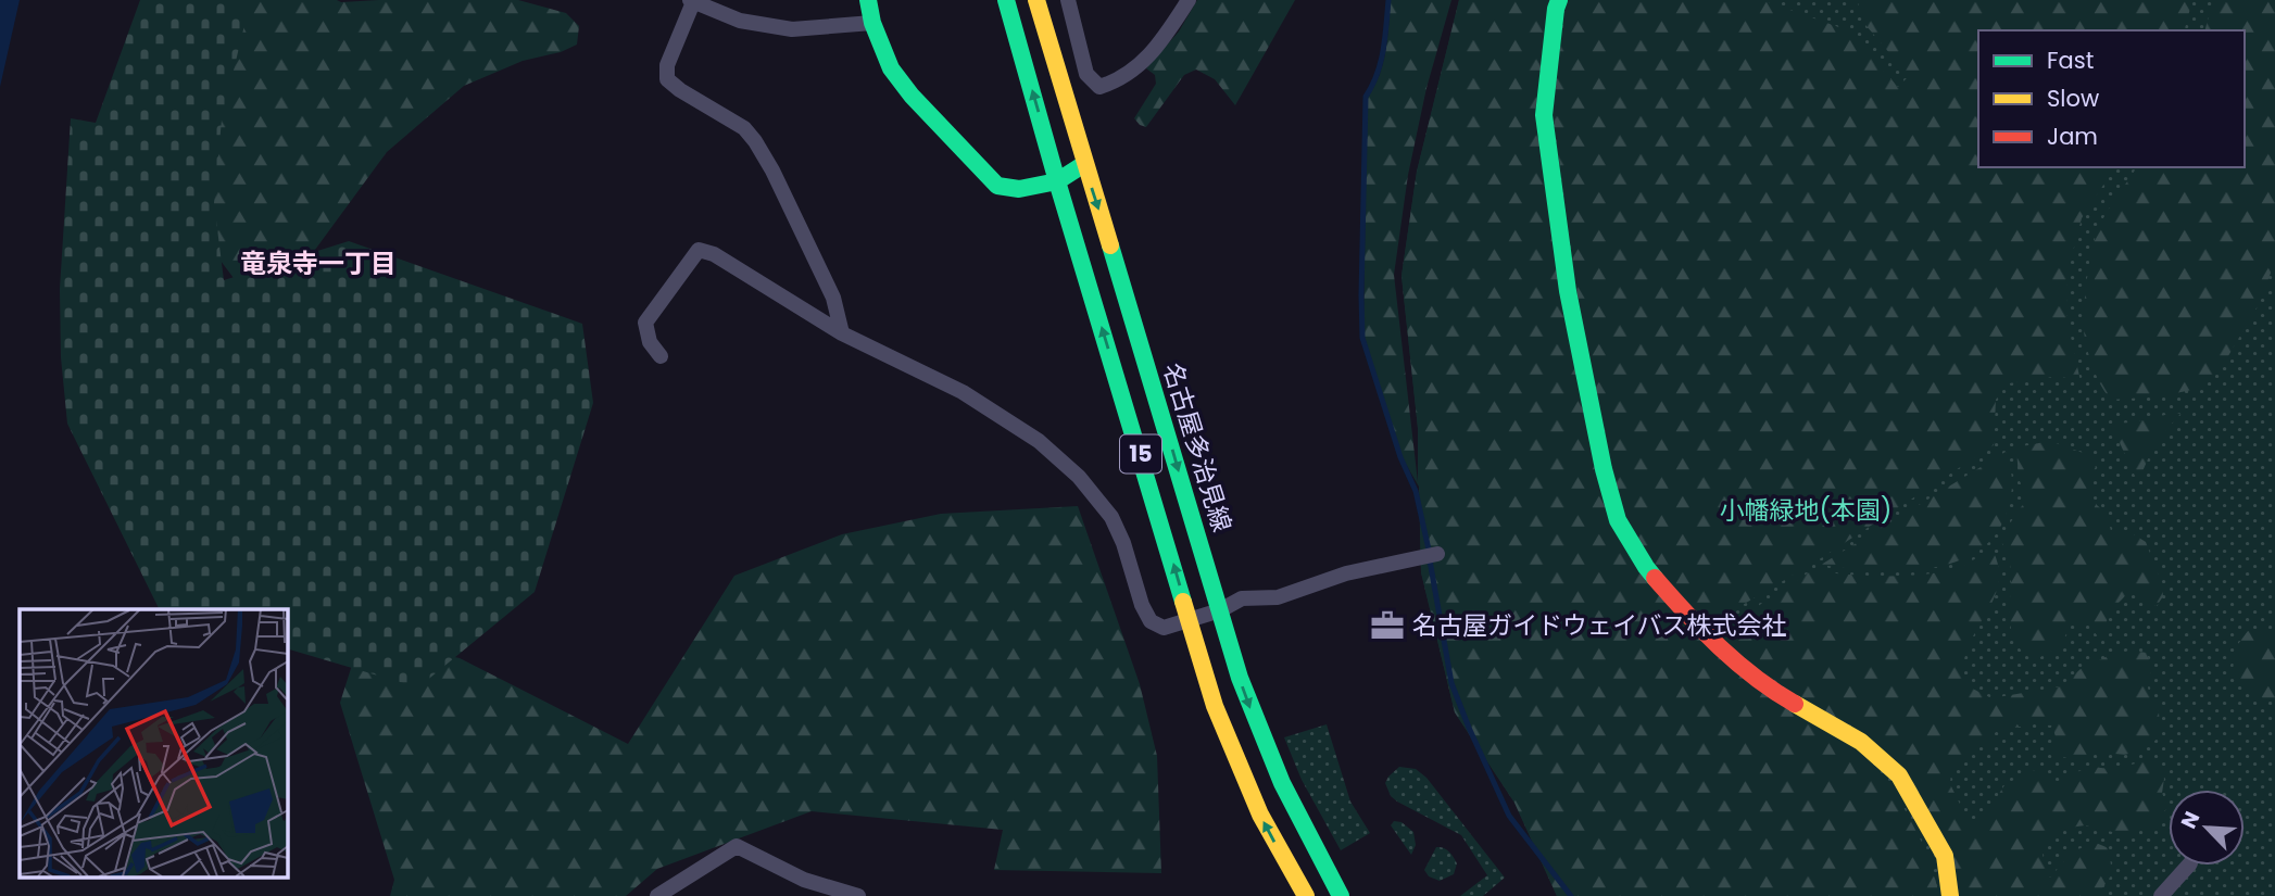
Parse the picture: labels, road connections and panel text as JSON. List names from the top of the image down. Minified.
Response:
{"streets":{"main road":["名古屋多治見線","15"]},"districts":["竜泉寺一丁目"],"parks":["小幡緑地(本園)"],"places":{"office":["名古屋ガイドウェイバス株式会社"]},"legend":["Fast","Slow","Jam"],"north":"top left"}
